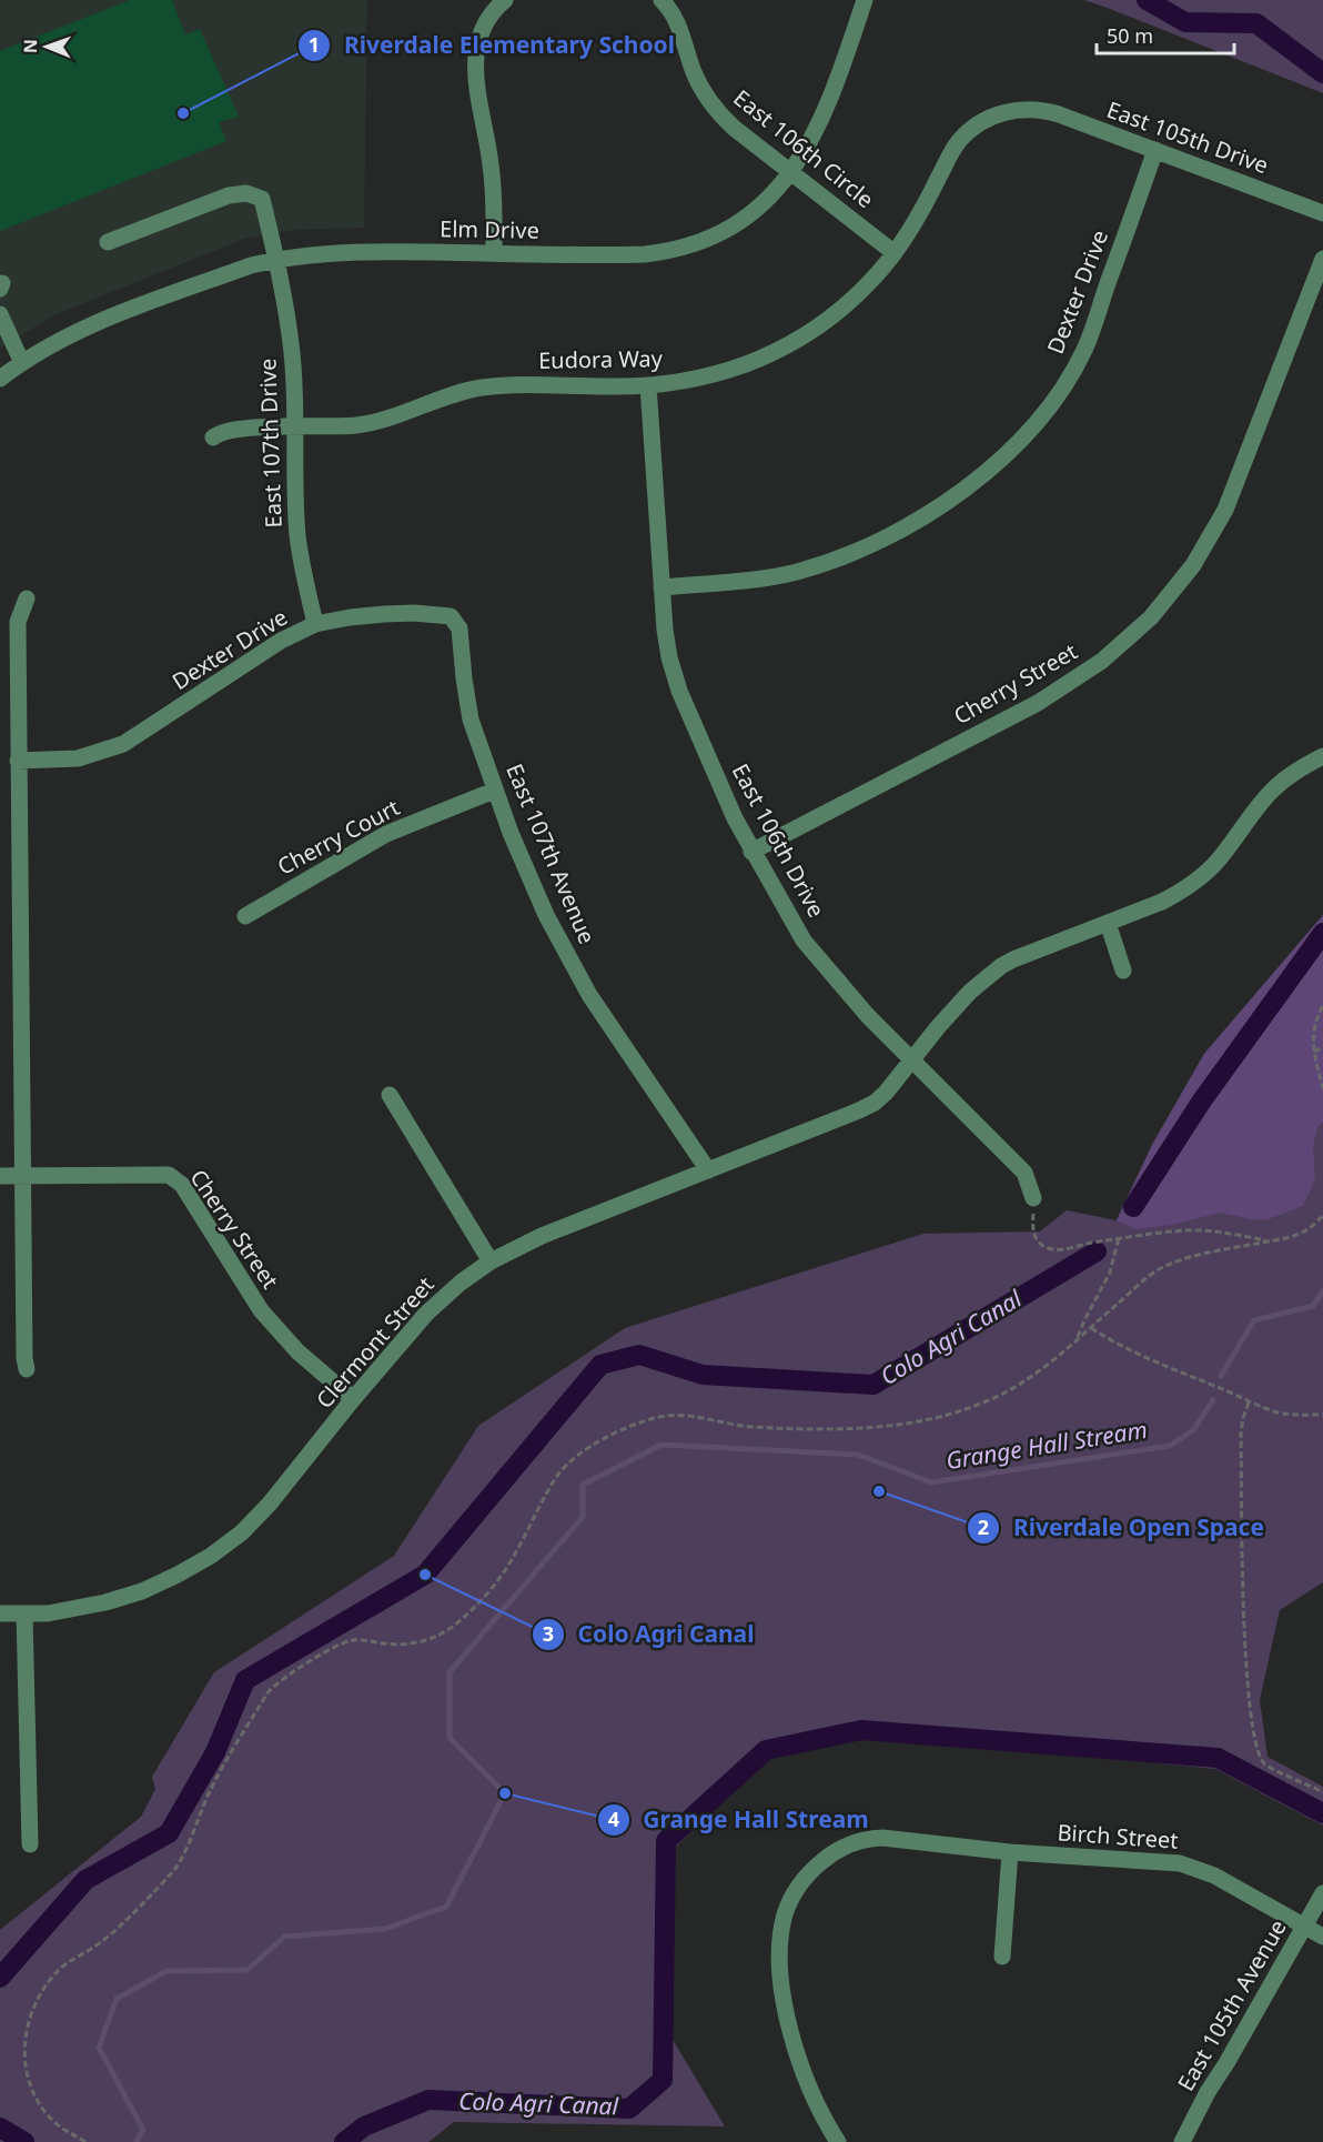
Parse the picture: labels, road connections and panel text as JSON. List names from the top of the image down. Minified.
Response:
{"streets":{"street":["East 105th Drive","East 106th Circle","Elm Drive","Dexter Drive","Eudora Way","East 107th Drive","Cherry Street","Cherry Court","East 106th Drive","East 107th Avenue","Clermont Street","Birch Street","East 105th Avenue"]},"crossings":[["East 105th Drive","Dexter Drive"],["East 105th Drive","Eudora Way"],["East 106th Circle","Elm Drive"],["East 106th Circle","Eudora Way"],["Elm Drive","East 107th Drive"],["Dexter Drive","East 107th Drive"],["Dexter Drive","East 106th Drive"],["Dexter Drive","East 107th Avenue"],["Eudora Way","East 107th Drive"],["Eudora Way","East 106th Drive"],["Cherry Street","East 106th Drive"],["Cherry Street","Clermont Street"],["Cherry Court","East 107th Avenue"],["East 106th Drive","Clermont Street"],["East 107th Avenue","Clermont Street"],["Birch Street","East 105th Avenue"]],"water":["Colo Agri Canal","Grange Hall Stream"],"places":["Riverdale Elementary School","Riverdale Open Space","Colo Agri Canal","Grange Hall Stream"],"scale_bar":"50 m","north":"left"}
